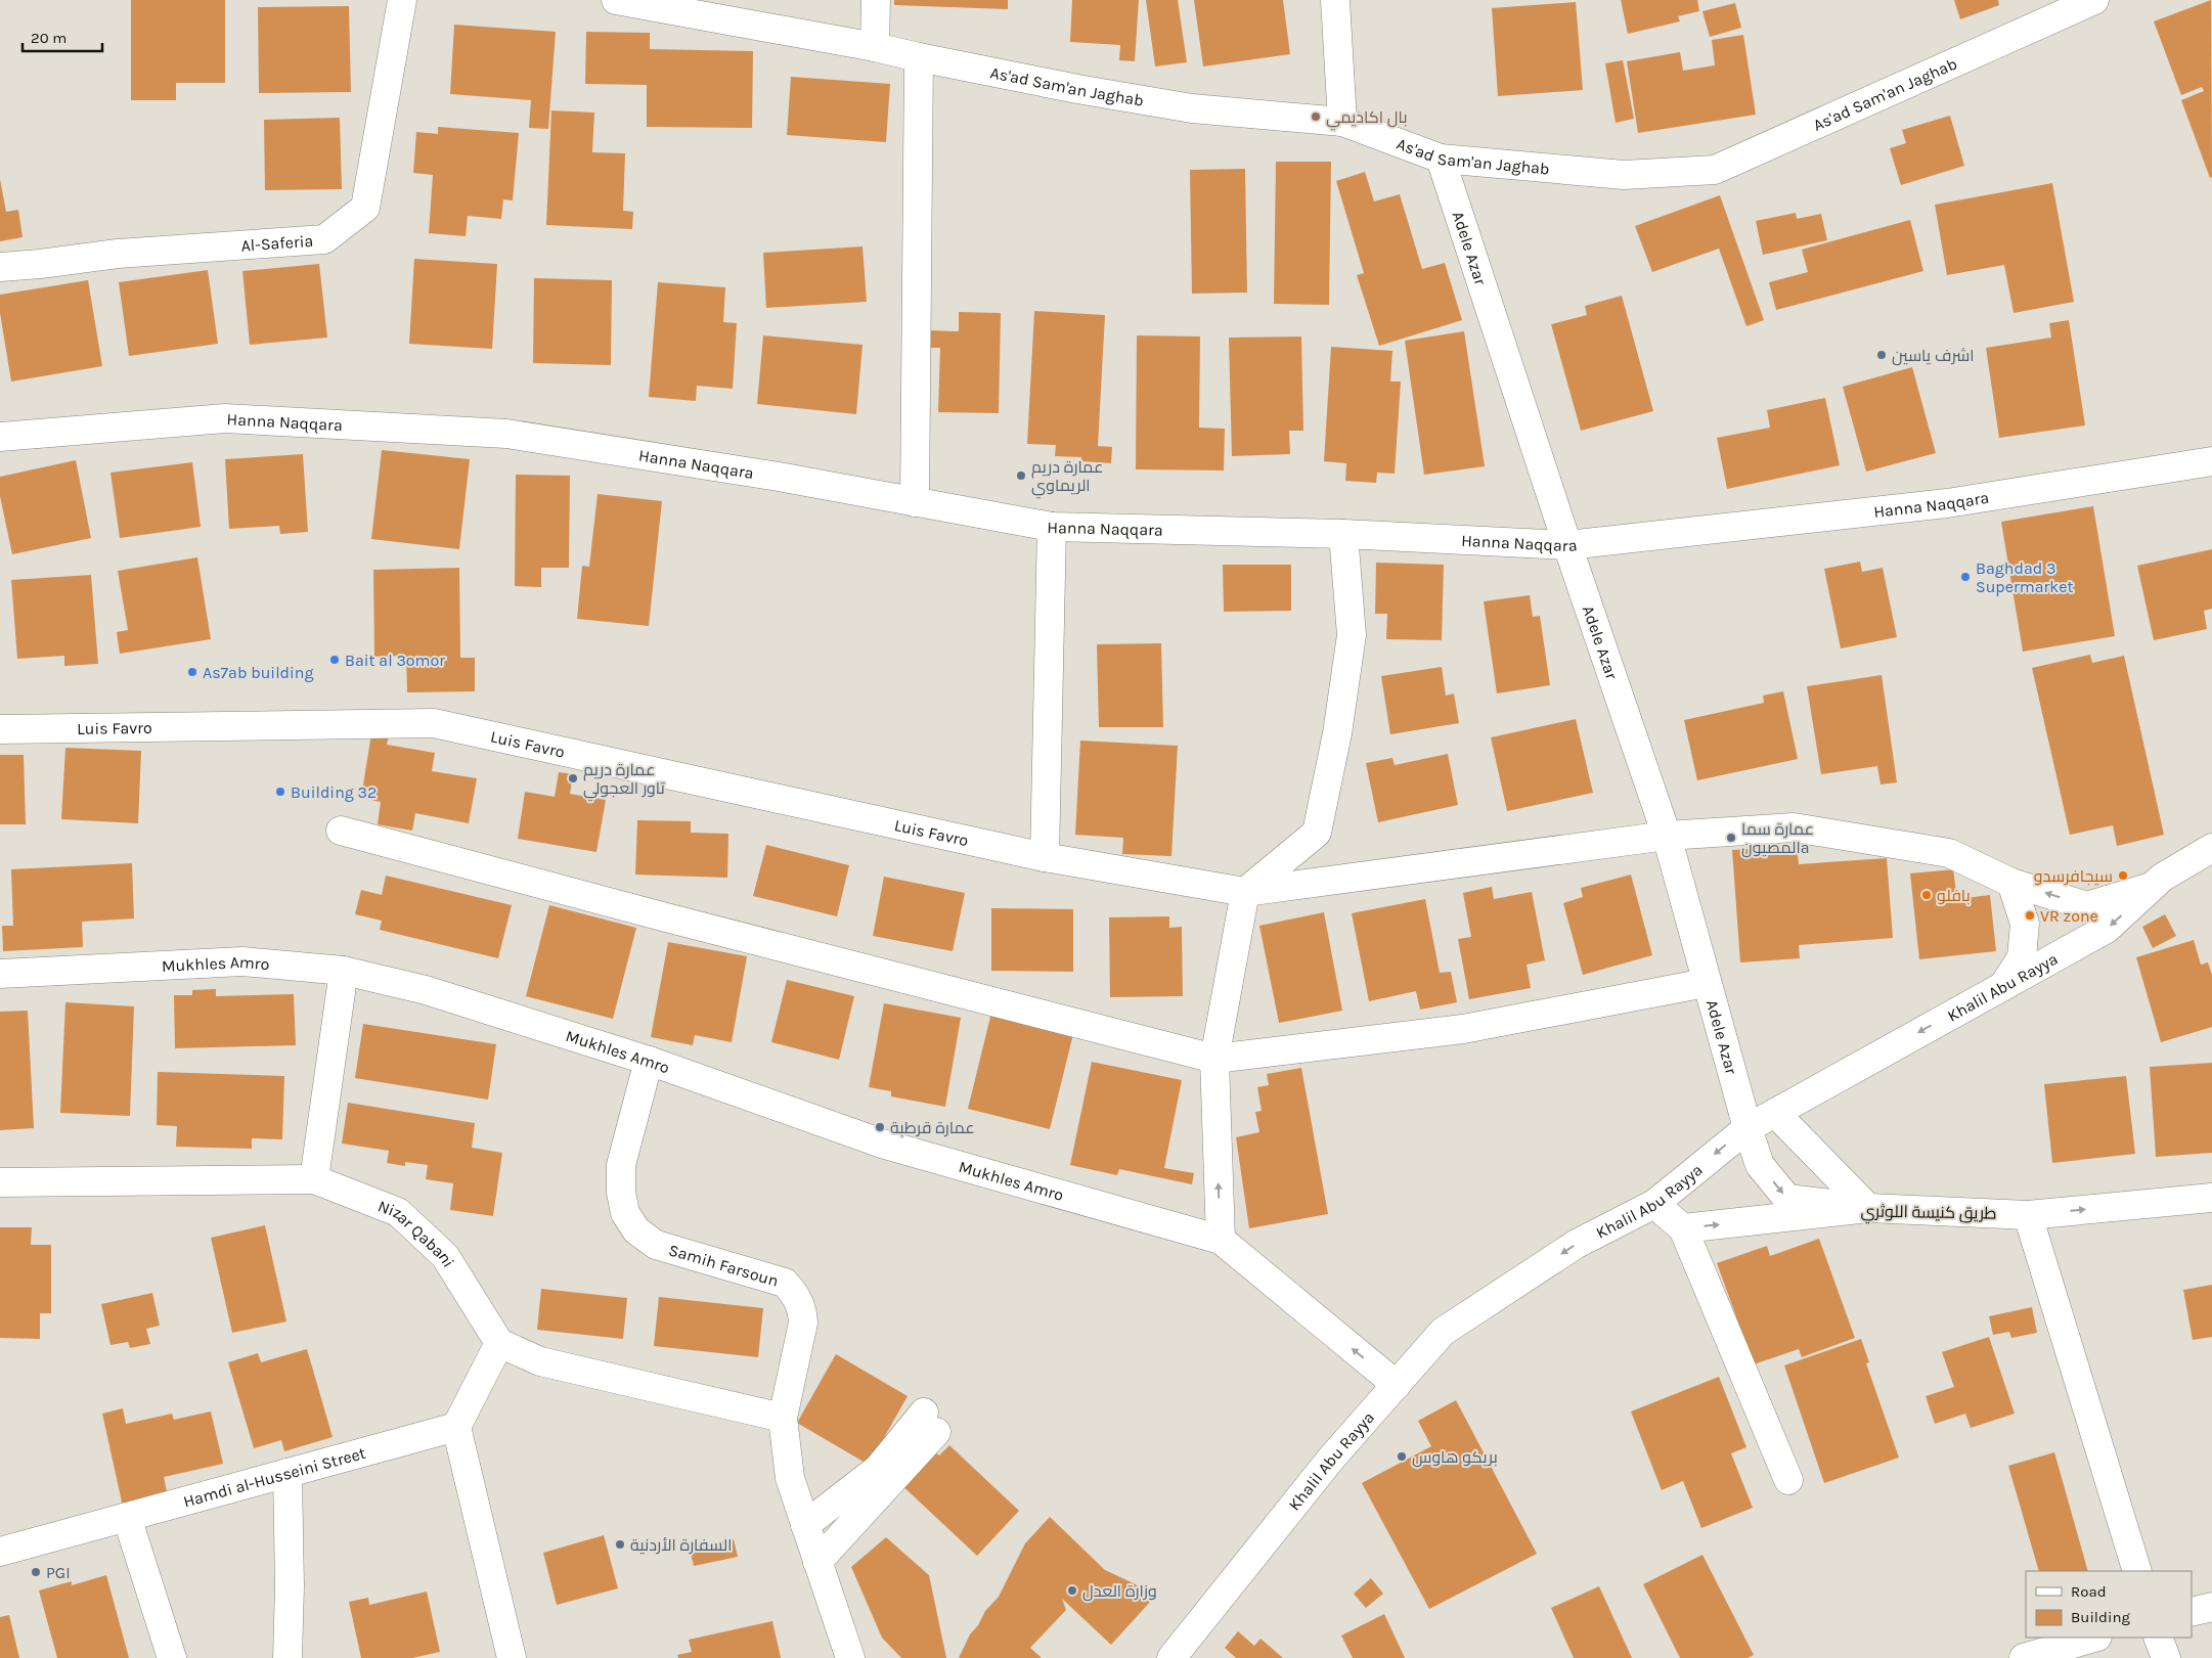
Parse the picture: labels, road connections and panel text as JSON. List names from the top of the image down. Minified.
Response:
{"streets":{"street":["As'ad Sam'an Jaghab","Al-Saferia","Adele Azar","Hanna Naqqara","Luis Favro","Mukhles Amro","Khalil Abu Rayya","طريق كنيسة اللوثري","Nizar Qabani","Samih Farsoun","Hamdi al-Husseini Street"]},"crossings":[["As'ad Sam'an Jaghab","Adele Azar"],["Adele Azar","Hanna Naqqara"],["Adele Azar","Luis Favro"],["Adele Azar","Khalil Abu Rayya"],["Adele Azar","طريق كنيسة اللوثري"],["Luis Favro","Khalil Abu Rayya"],["Mukhles Amro","Samih Farsoun"]],"one_way":["Khalil Abu Rayya","طريق كنيسة اللوثري"],"places":["بال اكاديمي","اشرف ياسين","عمارة دريم الريماوي","Baghdad 3 Supermarket","Bait al 3omor","As7ab building","عمارة دريم تاور العجولي","Building 32","عمارة سما المصيونa","سيجافرسدو","بافلو","VR zone","عمارة قرطبة","بريكو هاوس","السفارة الأردنية","PGI","وزارة العدل"],"legend":["Road","Building"],"scale_bar":"20 m"}
